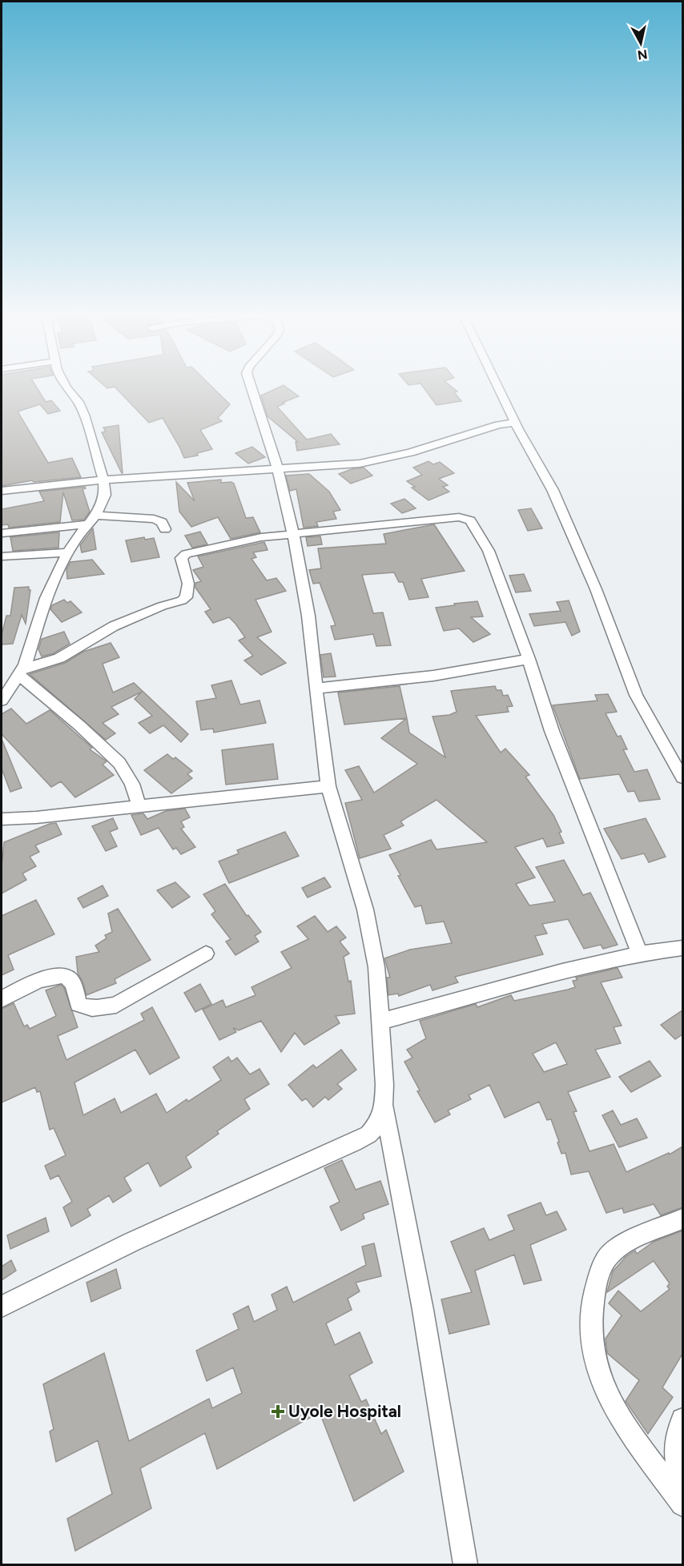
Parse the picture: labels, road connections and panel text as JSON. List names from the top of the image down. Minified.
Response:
{"places":{"health":["Uyole Hospital"]},"north":"bottom"}
